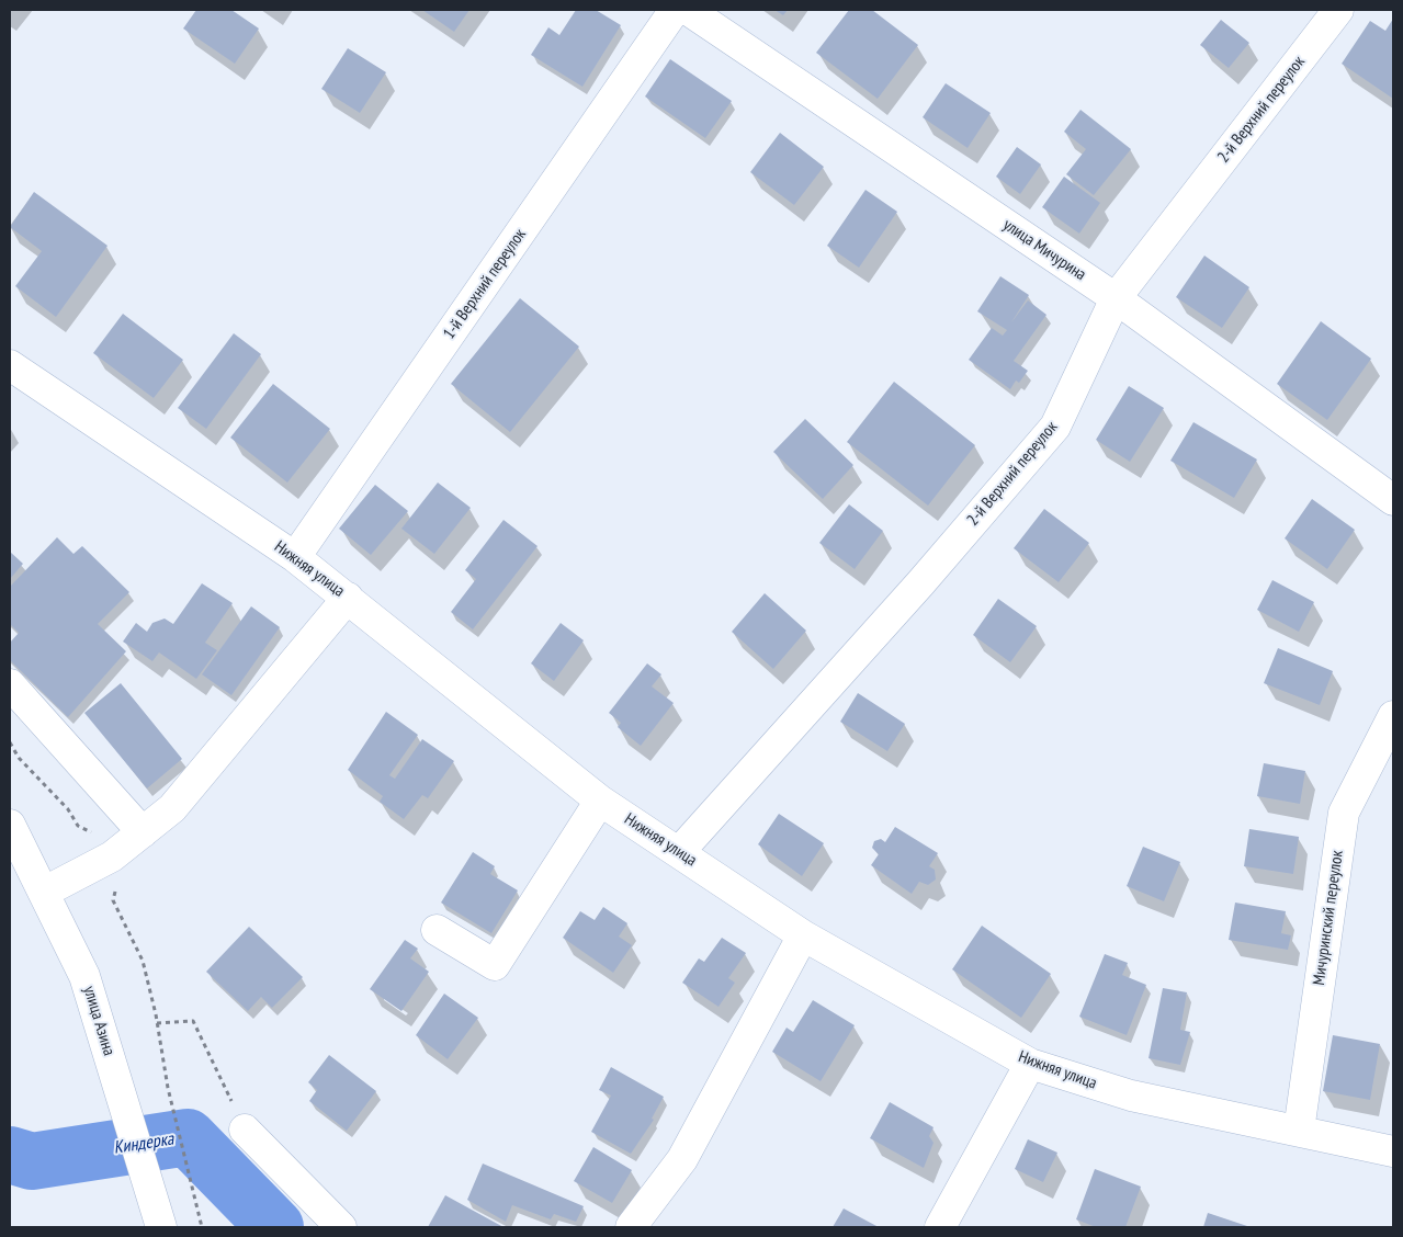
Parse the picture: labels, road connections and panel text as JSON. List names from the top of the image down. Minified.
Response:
{"streets":{"street":["2-й Верхний переулок","улица Мичурина","1-й Верхний переулок","Нижняя улица","Мичуринский переулок","улица Азина"]},"crossings":[["2-й Верхний переулок","улица Мичурина"],["2-й Верхний переулок","Нижняя улица"],["1-й Верхний переулок","Нижняя улица"],["Нижняя улица","Мичуринский переулок"]],"water":["Киндерка"]}
